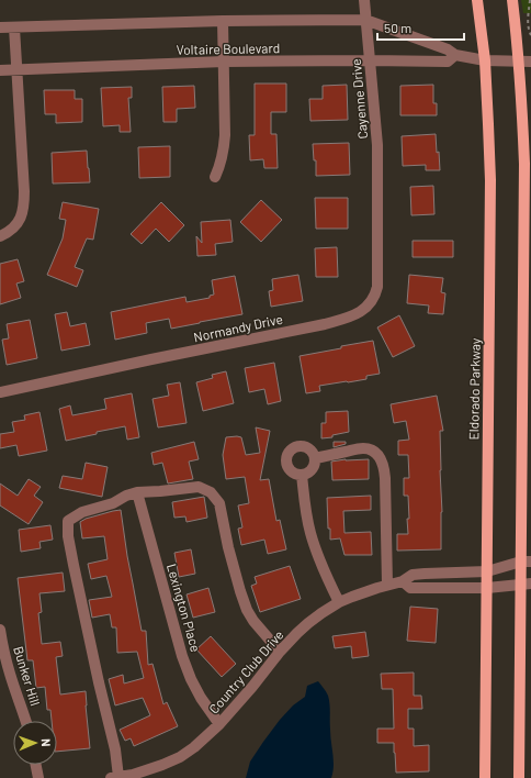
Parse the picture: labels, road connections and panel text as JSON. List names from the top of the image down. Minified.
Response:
{"streets":{"main road":["Eldorado Parkway"],"street":["Voltaire Boulevard","Cayenne Drive","Normandy Drive","Lexington Place","Country Club Drive","Bunker Hill"]},"crossings":[["Voltaire Boulevard","Cayenne Drive"],["Voltaire Boulevard","Eldorado Parkway"],["Cayenne Drive","Normandy Drive"],["Eldorado Parkway","Country Club Drive"],["Lexington Place","Country Club Drive"]],"scale_bar":"50 m","north":"right"}
